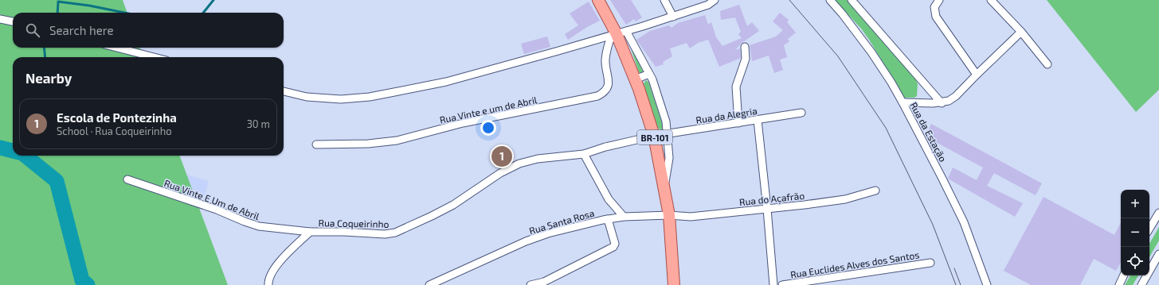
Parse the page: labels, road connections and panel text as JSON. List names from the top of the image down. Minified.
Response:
{"streets":{"main road":["BR-101"],"street":["Rua Vinte e um de Abril","Rua da Alegria","Rua da Estação","Rua do Açafrão","Rua Vinte E Um de Abril","Rua Santa Rosa","Rua Coqueirinho","Rua Euclides Alves dos Santos"]},"crossings":[["Rua Vinte e um de Abril","BR-101"],["Rua da Alegria","BR-101"],["Rua da Alegria","Rua Coqueirinho"],["BR-101","Rua do Açafrão"],["BR-101","Rua Santa Rosa"],["BR-101","Rua Coqueirinho"],["Rua do Açafrão","Rua Santa Rosa"],["Rua Vinte E Um de Abril","Rua Coqueirinho"]],"page":{"search":"Search here","heading":"Nearby","list":[{"mark":"1","name":"Escola de Pontezinha","note":"School · Rua Coqueirinho","value":"30 m"}],"pins":"1","map_buttons":["+","−"]}}
